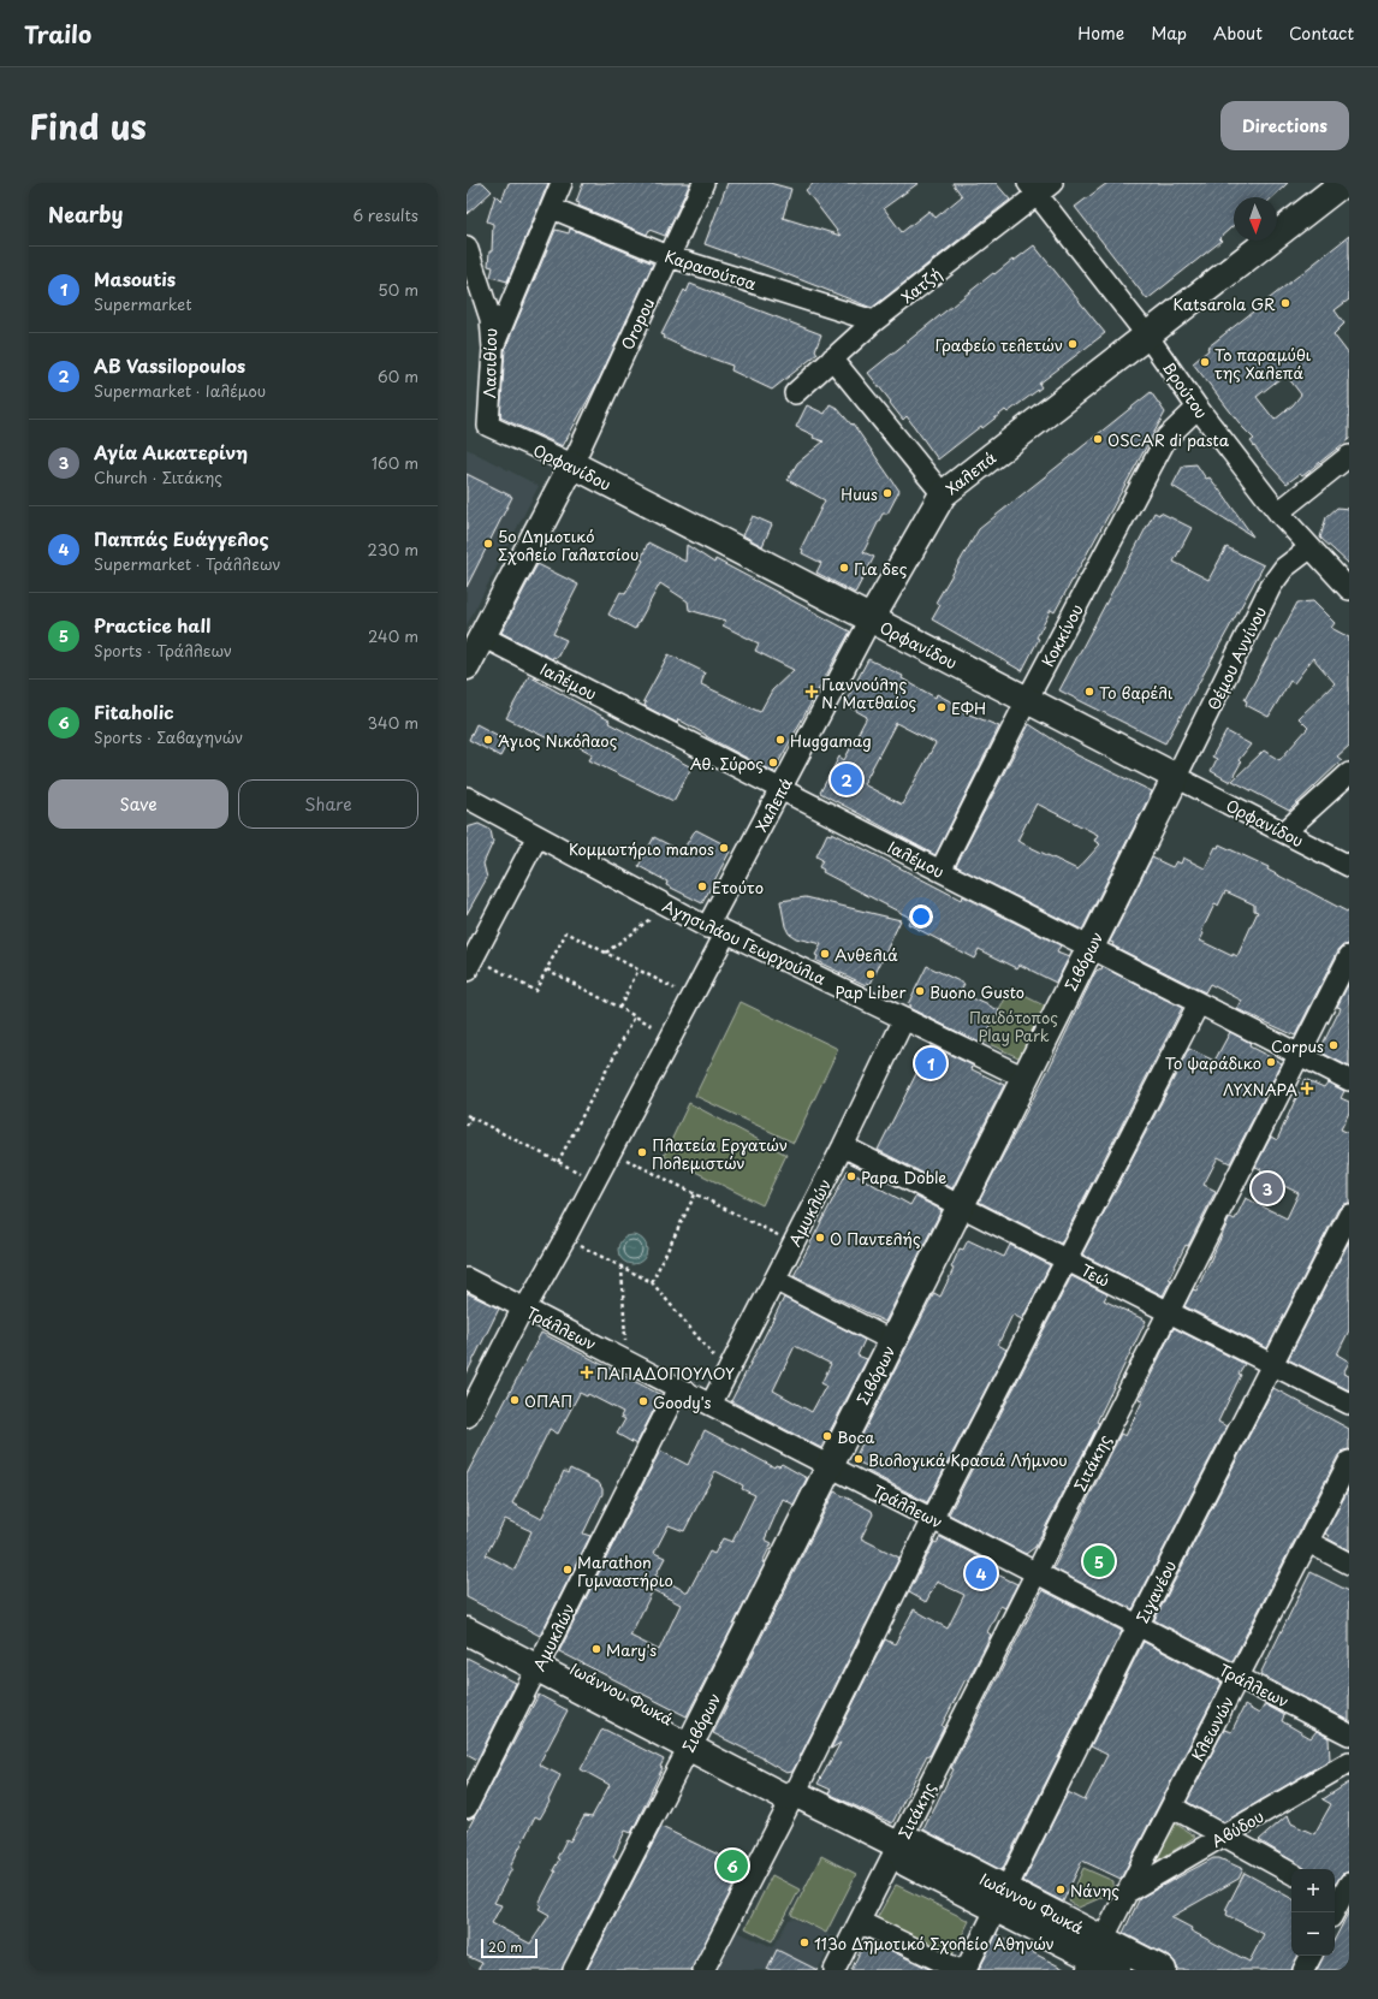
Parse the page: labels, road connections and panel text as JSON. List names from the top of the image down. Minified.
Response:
{"streets":{"street":["Καρασούτσα","Χατζή","Oropou","Λασιθίου","Βρούτου","Ορφανίδου","Χαλεπά","Κοκκίνου","Θέμου Αννίνου","Ιαλέμου","Αγησιλάου Γεωργούλια","Σιβόρων","Αμυκλών","Τεώ","Τράλλεων","Σιτάκης","Σιγανέου","Ιωάννου Φωκά","Κλεωνών","Αβύδου"]},"crossings":[["Καρασούτσα","Χατζή"],["Καρασούτσα","Oropou"],["Χατζή","Βρούτου"],["Oropou","Ορφανίδου"],["Λασιθίου","Ορφανίδου"],["Βρούτου","Χαλεπά"],["Βρούτου","Κοκκίνου"],["Βρούτου","Θέμου Αννίνου"],["Ορφανίδου","Χαλεπά"],["Ορφανίδου","Κοκκίνου"],["Ορφανίδου","Θέμου Αννίνου"],["Ορφανίδου","Σιβόρων"],["Χαλεπά","Ιαλέμου"],["Χαλεπά","Αγησιλάου Γεωργούλια"],["Κοκκίνου","Ιαλέμου"],["Θέμου Αννίνου","Σιβόρων"],["Ιαλέμου","Σιβόρων"],["Ιαλέμου","Σιτάκης"],["Αγησιλάου Γεωργούλια","Σιβόρων"],["Αγησιλάου Γεωργούλια","Αμυκλών"],["Σιβόρων","Τεώ"],["Σιβόρων","Τράλλεων"],["Σιβόρων","Ιωάννου Φωκά"],["Αμυκλών","Τεώ"],["Αμυκλών","Τράλλεων"],["Αμυκλών","Ιωάννου Φωκά"],["Τεώ","Σιτάκης"],["Τεώ","Σιγανέου"],["Τράλλεων","Σιτάκης"],["Τράλλεων","Σιγανέου"],["Τράλλεων","Κλεωνών"],["Σιτάκης","Ιωάννου Φωκά"],["Σιγανέου","Ιωάννου Φωκά"],["Ιωάννου Φωκά","Κλεωνών"],["Κλεωνών","Αβύδου"]],"parks":["Παιδότοπος Play Park"],"places":{"other":["Katsarola GR","Γραφείο τελετών","Το παραμύθι της Χαλεπά","OSCAR di pasta","Huus","5ο Δημοτικό Σχολείο Γαλατσίου","Για δες","Το βαρέλι","ΕΦΗ","Άγιος Νικόλαος","Huggamag","Αθ. Σύρος","Κομμωτήριο manos","Ετούτο","Ανθελιά","Pap Liber","Buono Gusto","Corpus","Το ψαράδικο","Πλατεία Εργατών Πολεμιστών","Papa Doble","Ο Παντελής","ΟΠΑΠ","Goody's","Boca","Βιολογικά Κρασιά Λήμνου","Marathon Γυμναστήριο","Mary's","Νάνης","113ο Δημοτικό Σχολείο Αθηνών"],"health":["Γιαννούλης Ν. Ματθαίος","ΛΥΧΝΑΡΑ","ΠΑΠΑΔΟΠΟΥΛΟΥ"]},"scale_bar":"20 m","north":"bottom","page":{"header":"Trailo","nav":["Home","Map","About","Contact"],"title":"Find us","buttons":["Directions",["Save","Share"]],"heading":["Nearby","6 results"],"list":[{"mark":"1","name":"Masoutis","note":"Supermarket","value":"50 m"},{"mark":"2","name":"AB Vassilopoulos","note":"Supermarket · Ιαλέμου","value":"60 m"},{"mark":"3","name":"Αγία Αικατερίνη","note":"Church · Σιτάκης","value":"160 m"},{"mark":"4","name":"Παππάς Ευάγγελος","note":"Supermarket · Τράλλεων","value":"230 m"},{"mark":"5","name":"Practice hall","note":"Sports · Τράλλεων","value":"240 m"},{"mark":"6","name":"Fitaholic","note":"Sports · Σαβαγηνών","value":"340 m"}],"pins":["2","1","3","5","4","6"],"map_buttons":["+","−"],"scale":"20 m"}}
